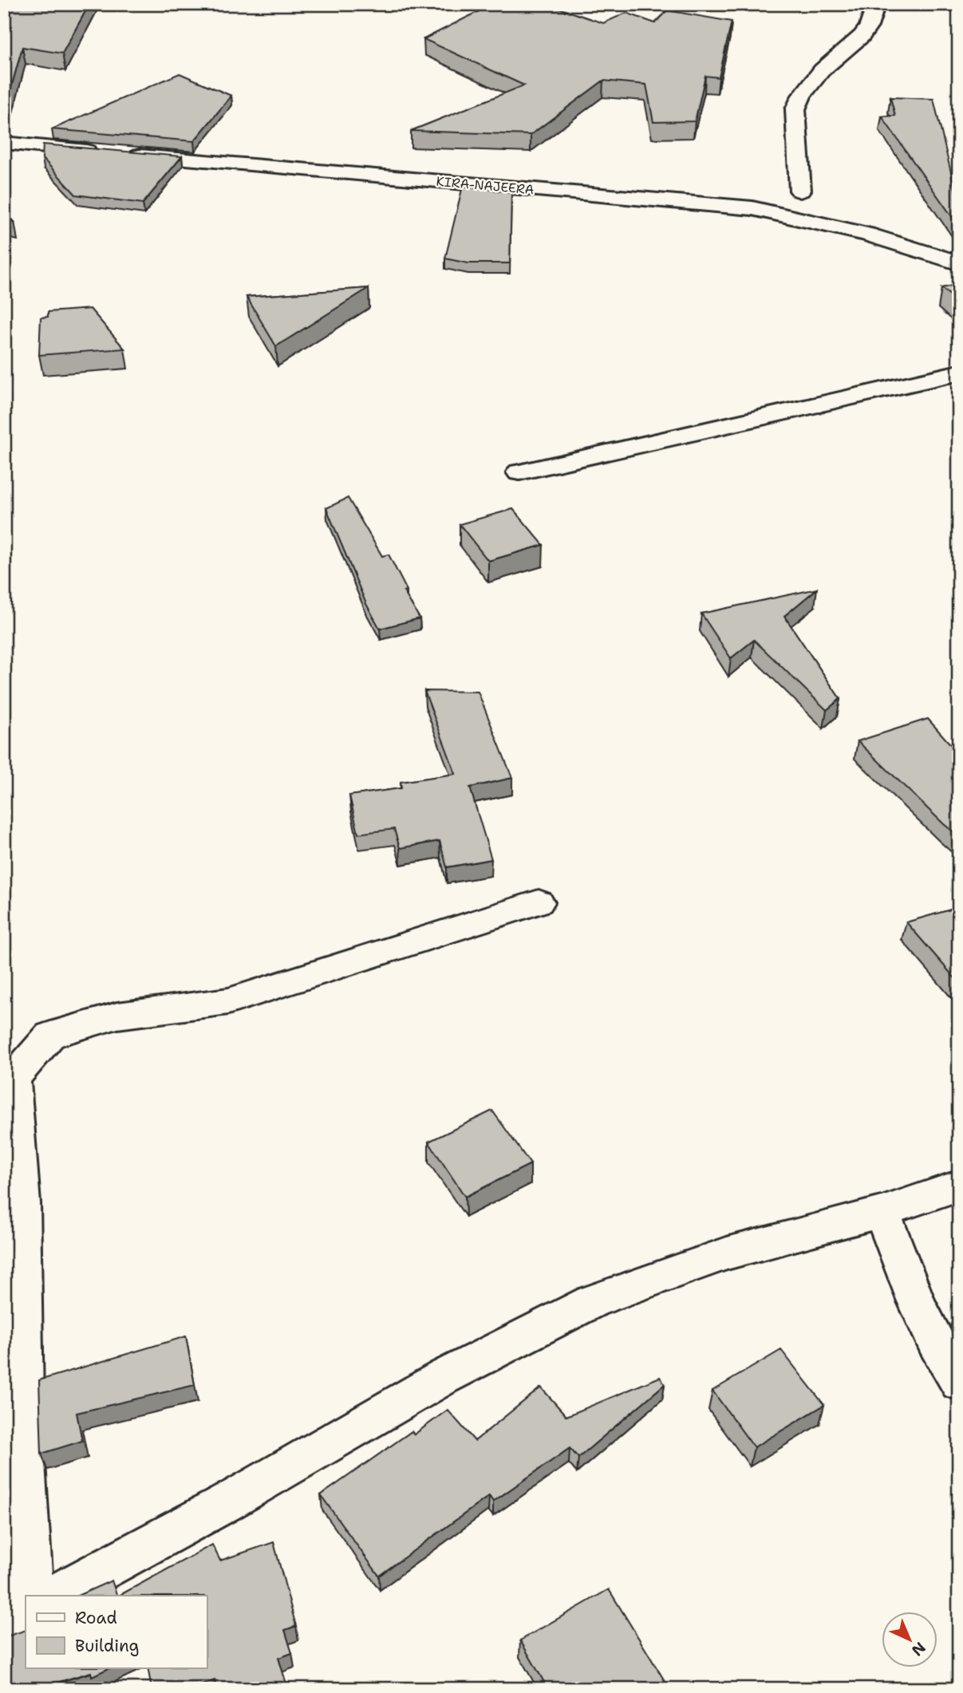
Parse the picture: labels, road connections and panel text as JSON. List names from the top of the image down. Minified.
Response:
{"streets":{"street":["KIRA-NAJEERA"]},"legend":["Road","Building"],"north":"bottom right"}
